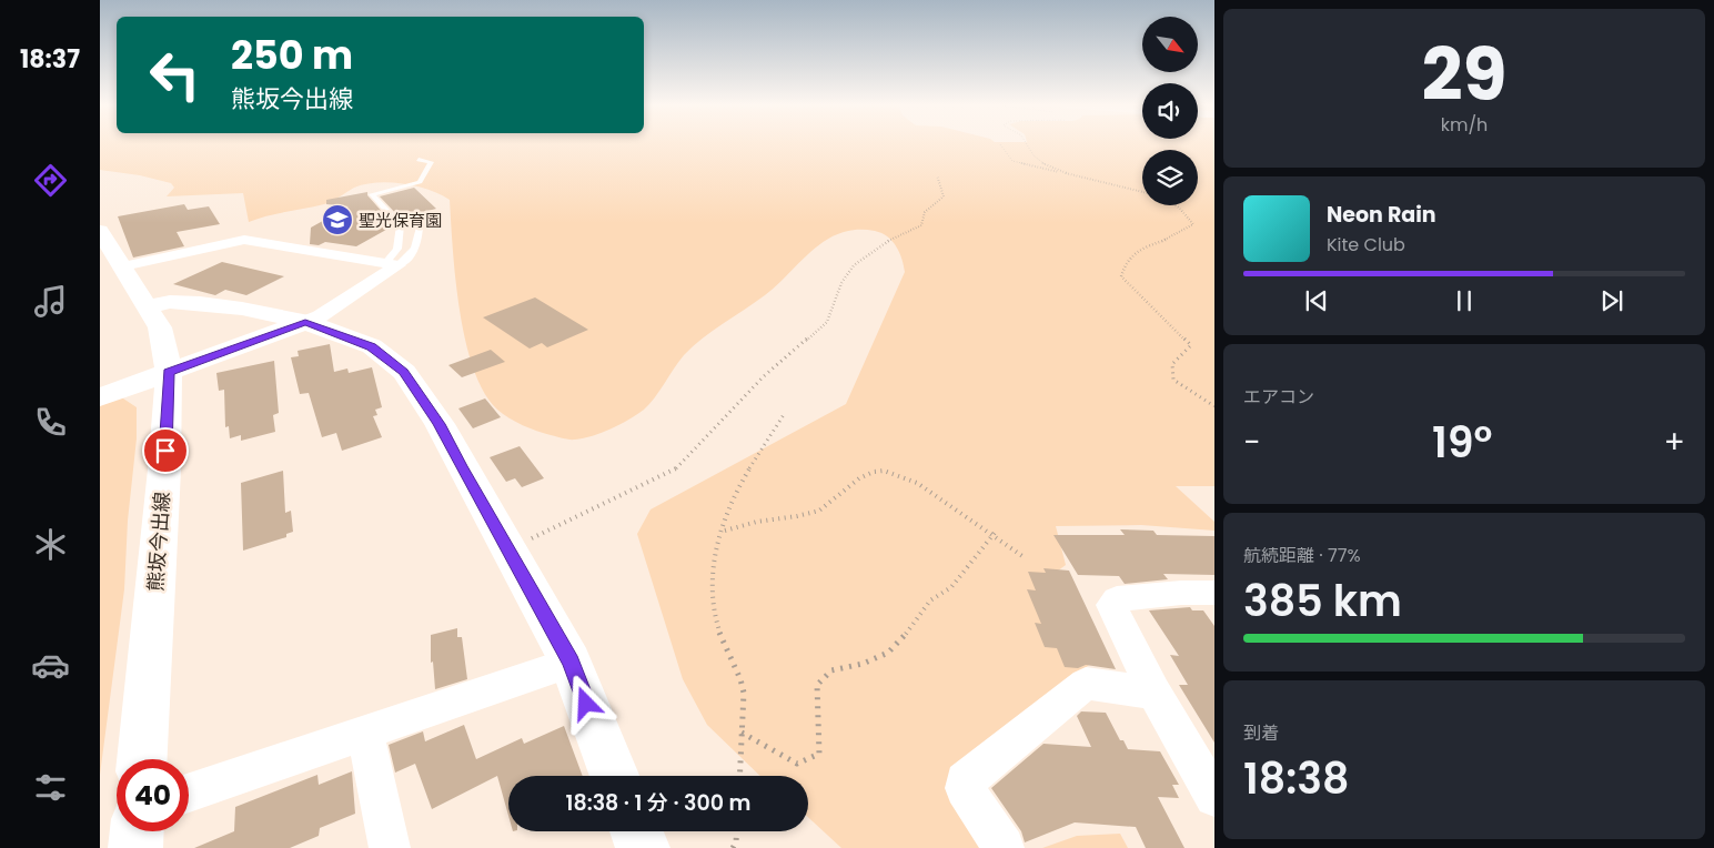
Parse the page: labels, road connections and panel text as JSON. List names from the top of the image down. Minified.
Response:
{"streets":{"main road":["熊坂今出線"]},"places":{"school or university":["聖光保育園"]},"north":"bottom right","page":{"tabs":"18:37","tile":[["29","km/h"],"エアコン",["航続距離 · 77%","385 km"],["到着","18:38"]],"turn":["250 m","熊坂今出線"],"song":["Neon Rain","Kite Club"],"heat":["−","19°","+"],"limit":"40","trip":"18:38 · 1 分 · 300 m"}}
